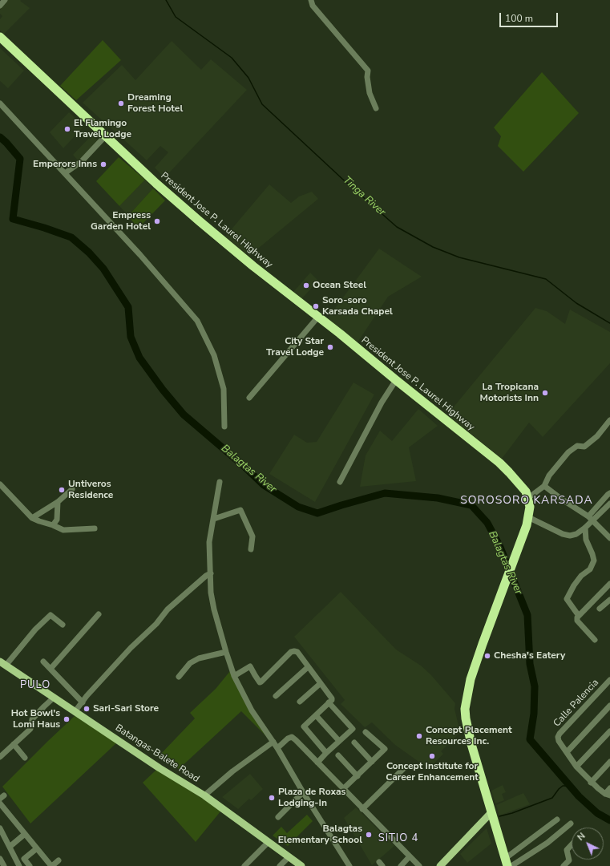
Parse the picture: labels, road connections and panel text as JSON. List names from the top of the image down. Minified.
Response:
{"streets":{"highway":["President Jose P. Laurel Highway"],"main road":["Batangas-Balete Road"],"street":["Calle Palencia"]},"districts":["SOROSORO KARSADA","PULO","SITIO 4"],"water":["Tinga River","Balagtas River"],"places":["Dreaming Forest Hotel","El Flamingo Travel Lodge","Emperors Inns","Empress Garden Hotel","Ocean Steel","Soro-soro Karsada Chapel","City Star Travel Lodge","La Tropicana Motorists Inn","Untiveros Residence","Chesha's Eatery","Sari-Sari Store","Hot Bowl's Lomi Haus","Concept Placement Resources Inc.","Concept Institute for Career Enhancement","Plaza de Roxas Lodging-In","Balagtas Elementary School"],"scale_bar":"100 m","north":"top left"}
